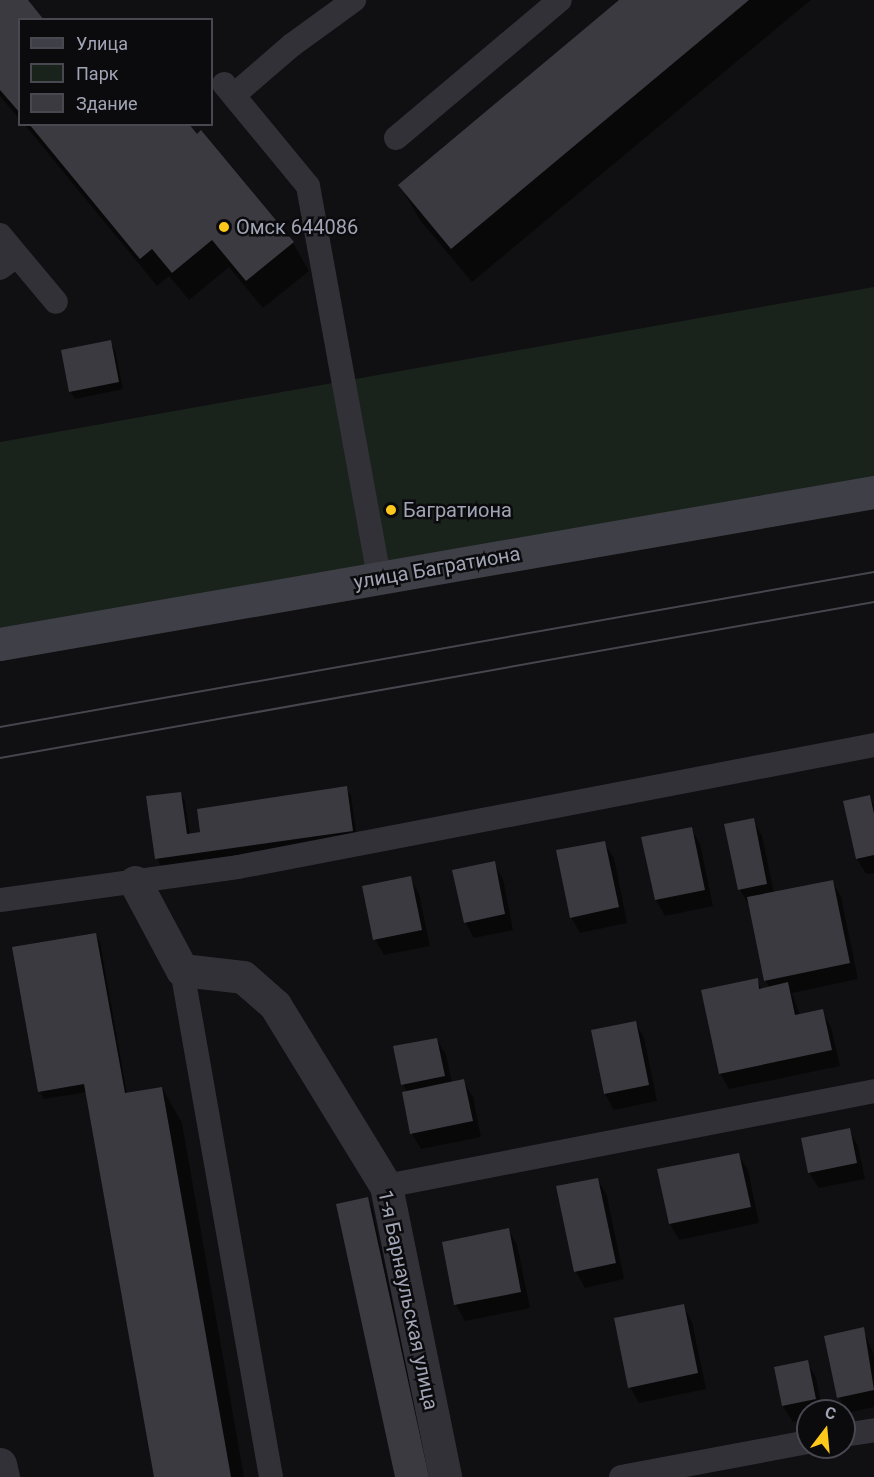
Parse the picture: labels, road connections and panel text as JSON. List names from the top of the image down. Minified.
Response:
{"streets":{"street":["улица Багратиона","1-я Барнаульская улица"]},"places":["Омск 644086","Багратиона"],"legend":["Улица","Парк","Здание"],"north":"top"}
